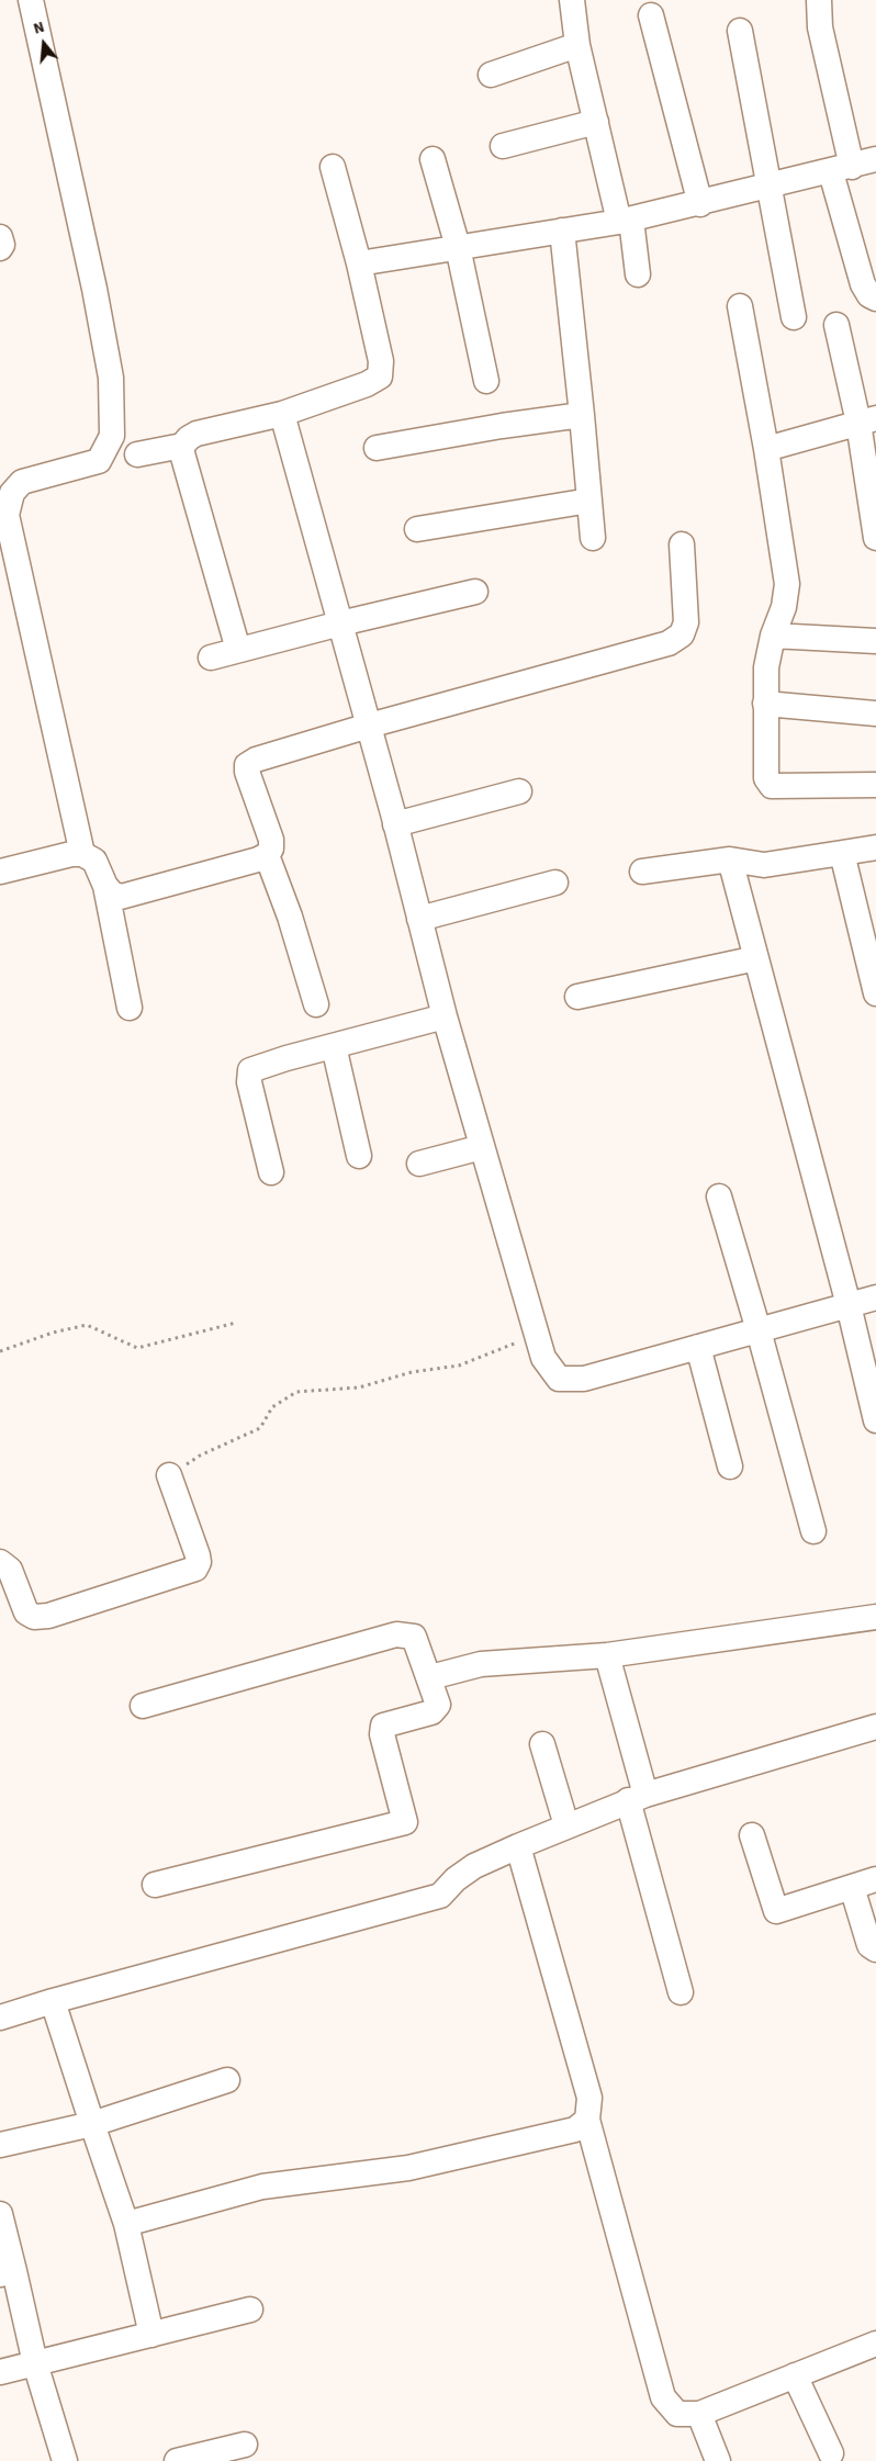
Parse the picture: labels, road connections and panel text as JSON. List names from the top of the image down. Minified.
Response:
{"north":"top"}
